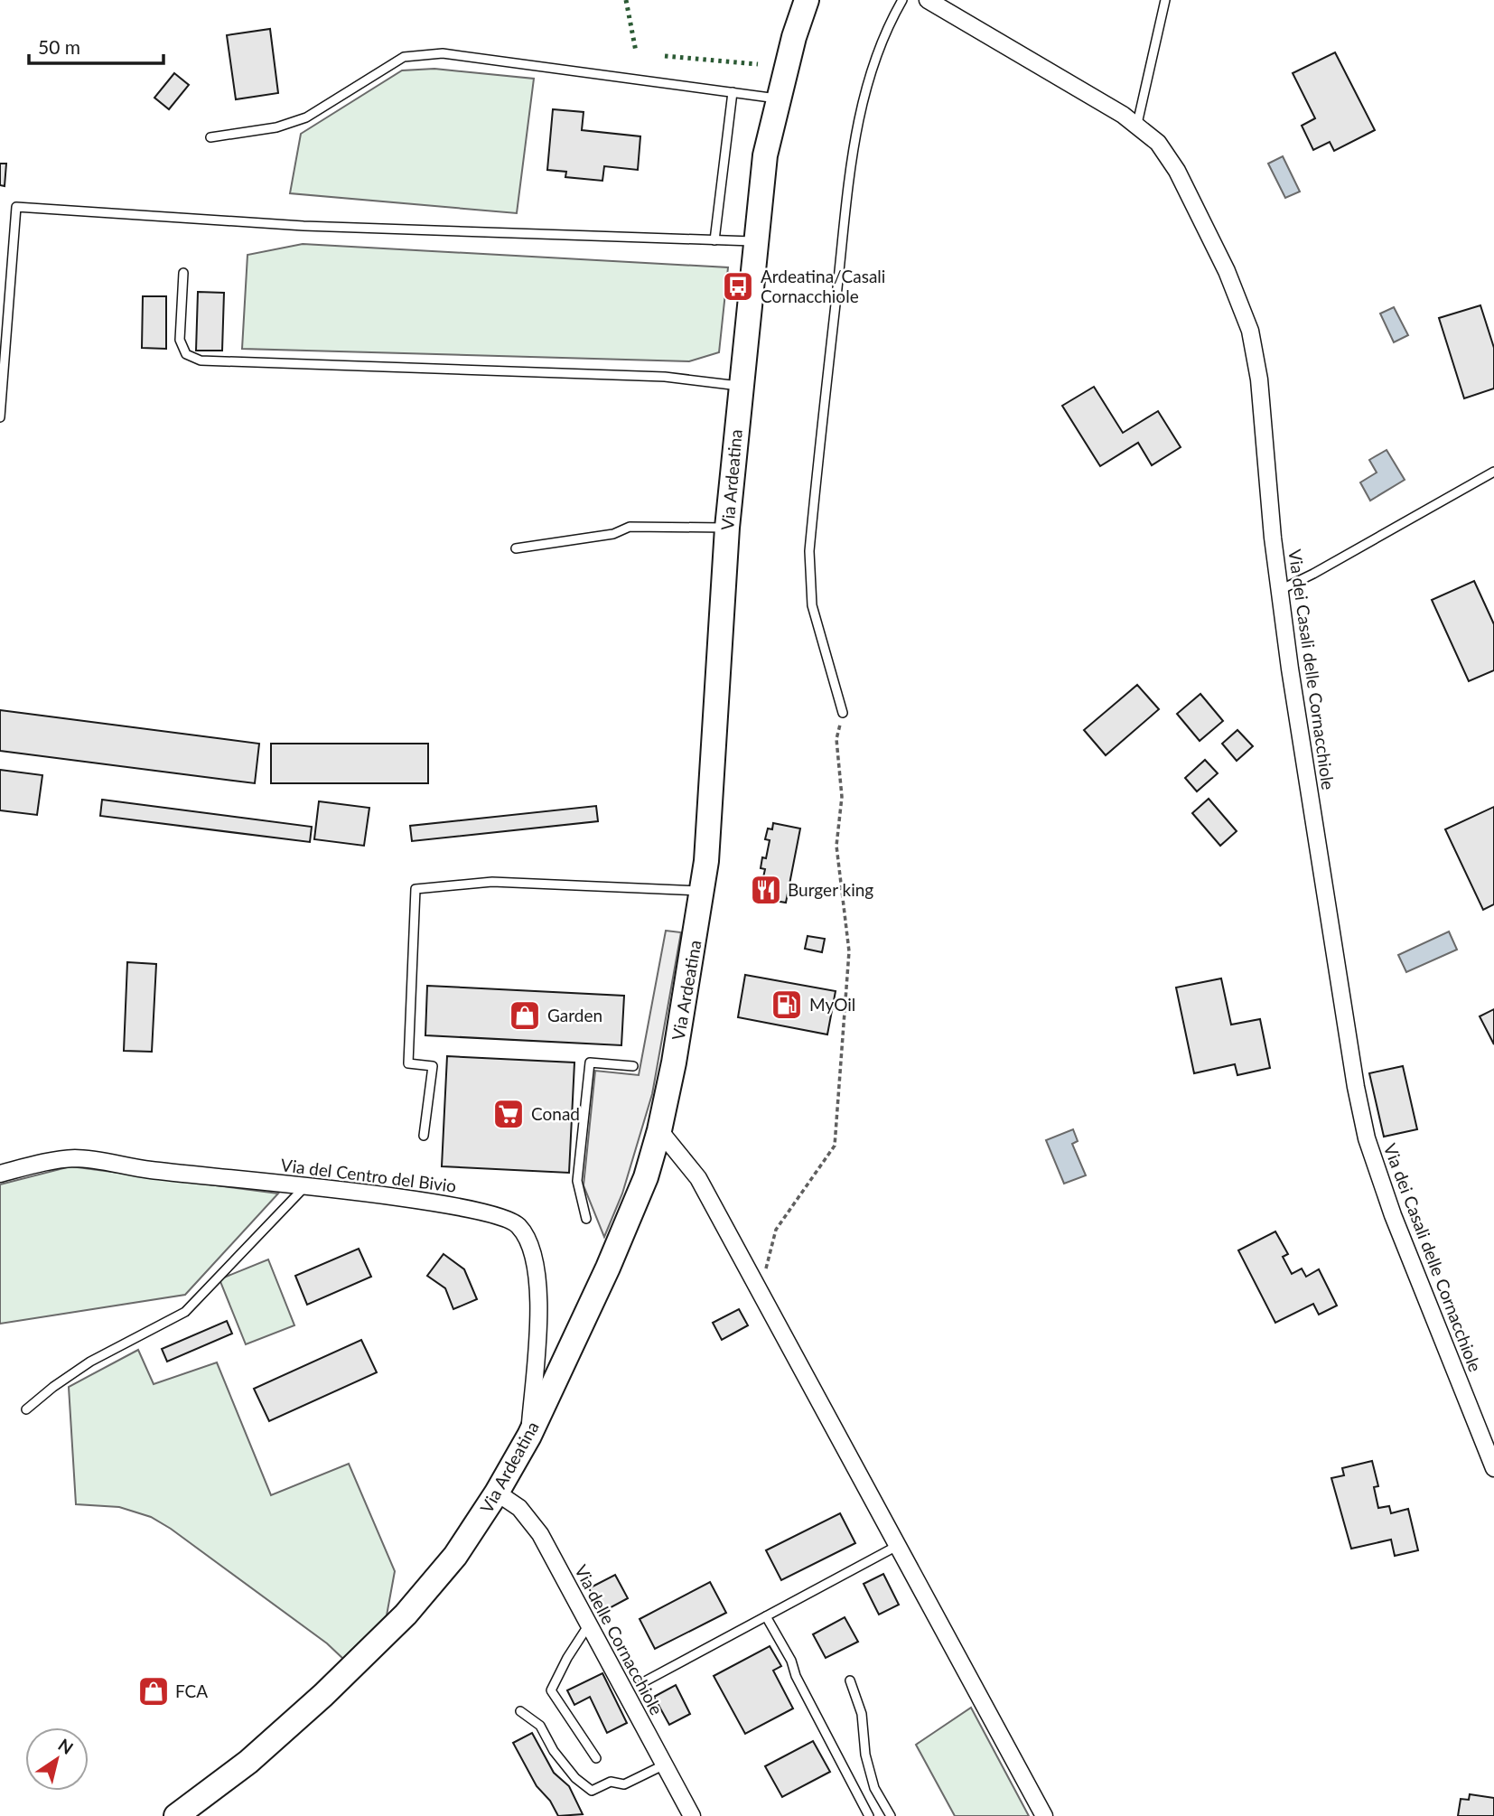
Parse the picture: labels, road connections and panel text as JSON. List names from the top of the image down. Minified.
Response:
{"streets":{"main road":["Via Ardeatina"],"street":["Via dei Casali delle Cornacchiole","Via del Centro del Bivio","Via delle Cornacchiole"]},"crossings":[["Via Ardeatina","Via del Centro del Bivio"],["Via Ardeatina","Via delle Cornacchiole"]],"places":{"bus stop":["Ardeatina/Casali Cornacchiole"],"restaurant":["Burger king"],"fuel station":["MyOil"],"shop":["Garden","FCA"],"supermarket":["Conad"]},"scale_bar":"50 m","north":"top right"}
